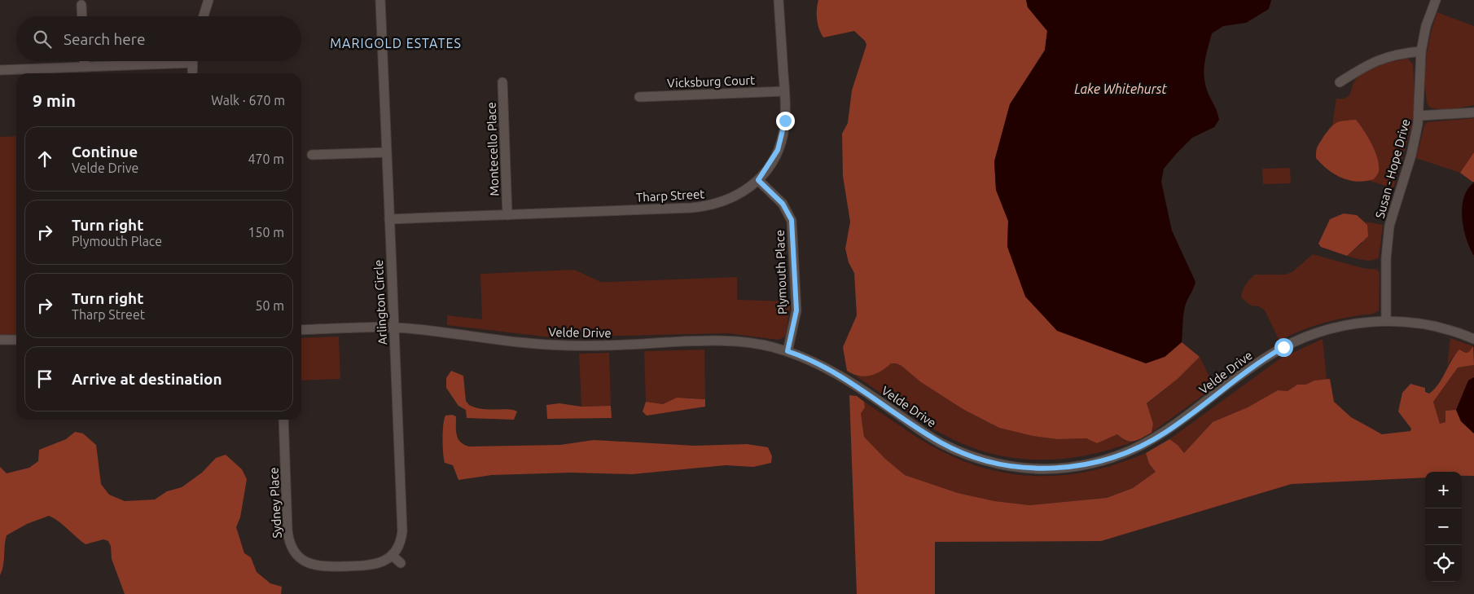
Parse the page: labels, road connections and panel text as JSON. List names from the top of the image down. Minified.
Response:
{"streets":{"street":["Vicksburg Court","Montecello Place","Susan - Hope Drive","Tharp Street","Plymouth Place","Arlington Circle","Velde Drive","Sydney Place"]},"crossings":[["Vicksburg Court","Tharp Street"],["Montecello Place","Tharp Street"],["Susan - Hope Drive","Velde Drive"],["Tharp Street","Plymouth Place"],["Tharp Street","Arlington Circle"],["Plymouth Place","Velde Drive"],["Arlington Circle","Velde Drive"],["Arlington Circle","Sydney Place"]],"districts":["MARIGOLD ESTATES"],"water":["Lake Whitehurst"],"page":{"search":"Search here","heading":["9 min","Walk · 670 m"],"list":[["Continue","Velde Drive","470 m"],["Turn right","Plymouth Place","150 m"],["Turn right","Tharp Street","50 m"],"Arrive at destination"],"map_buttons":["+","−"]}}
